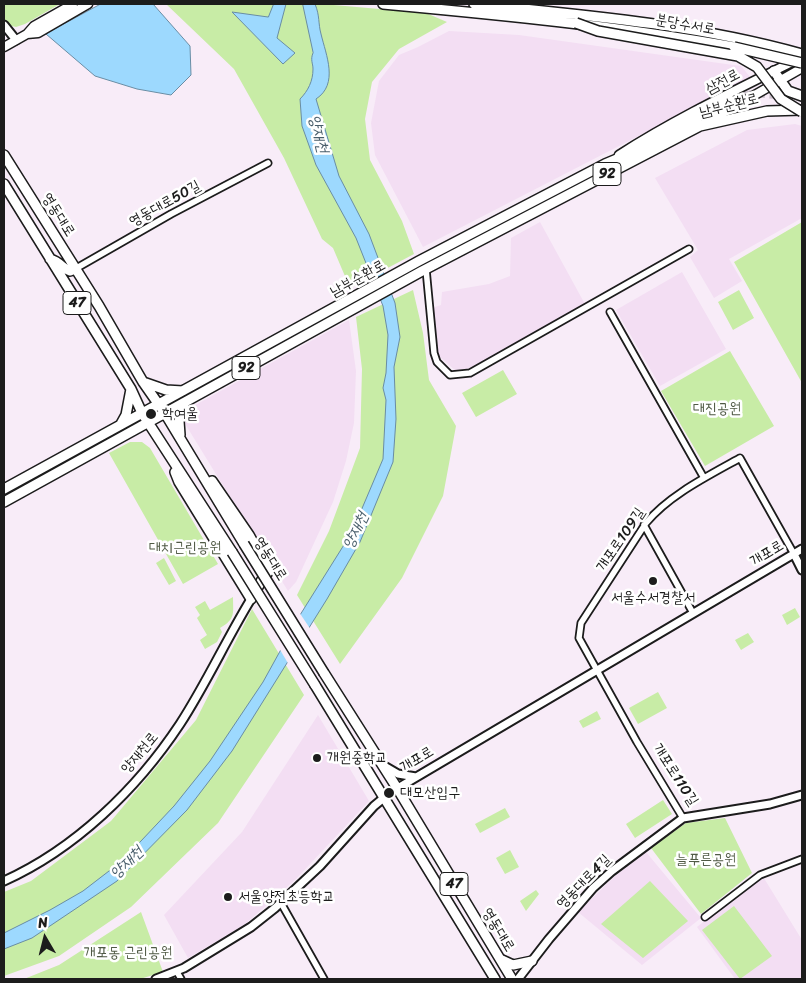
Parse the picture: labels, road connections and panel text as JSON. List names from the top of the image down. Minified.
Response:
{"streets":{"main road":["분당수서로","삼전로","남부순환로","92","영동대로","47"],"street":["영동대로50길","개포로109길","개포로","양재천로","개포로110길","영동대로4길"]},"crossings":[["분당수서로","삼전로"],["삼전로","남부순환로"],["남부순환로","영동대로"],["영동대로50길","영동대로"],["영동대로","개포로"],["개포로109길","개포로"],["개포로109길","개포로110길"],["개포로","개포로110길"],["개포로110길","영동대로4길"]],"water":["양재천"],"parks":["대진공원","대치근린공원","늘푸른공원","개포동 근린공원"],"places":["학여울","서울수서경찰서","개원중학교","대모산입구","서울양전초등학교"],"north":"top"}
